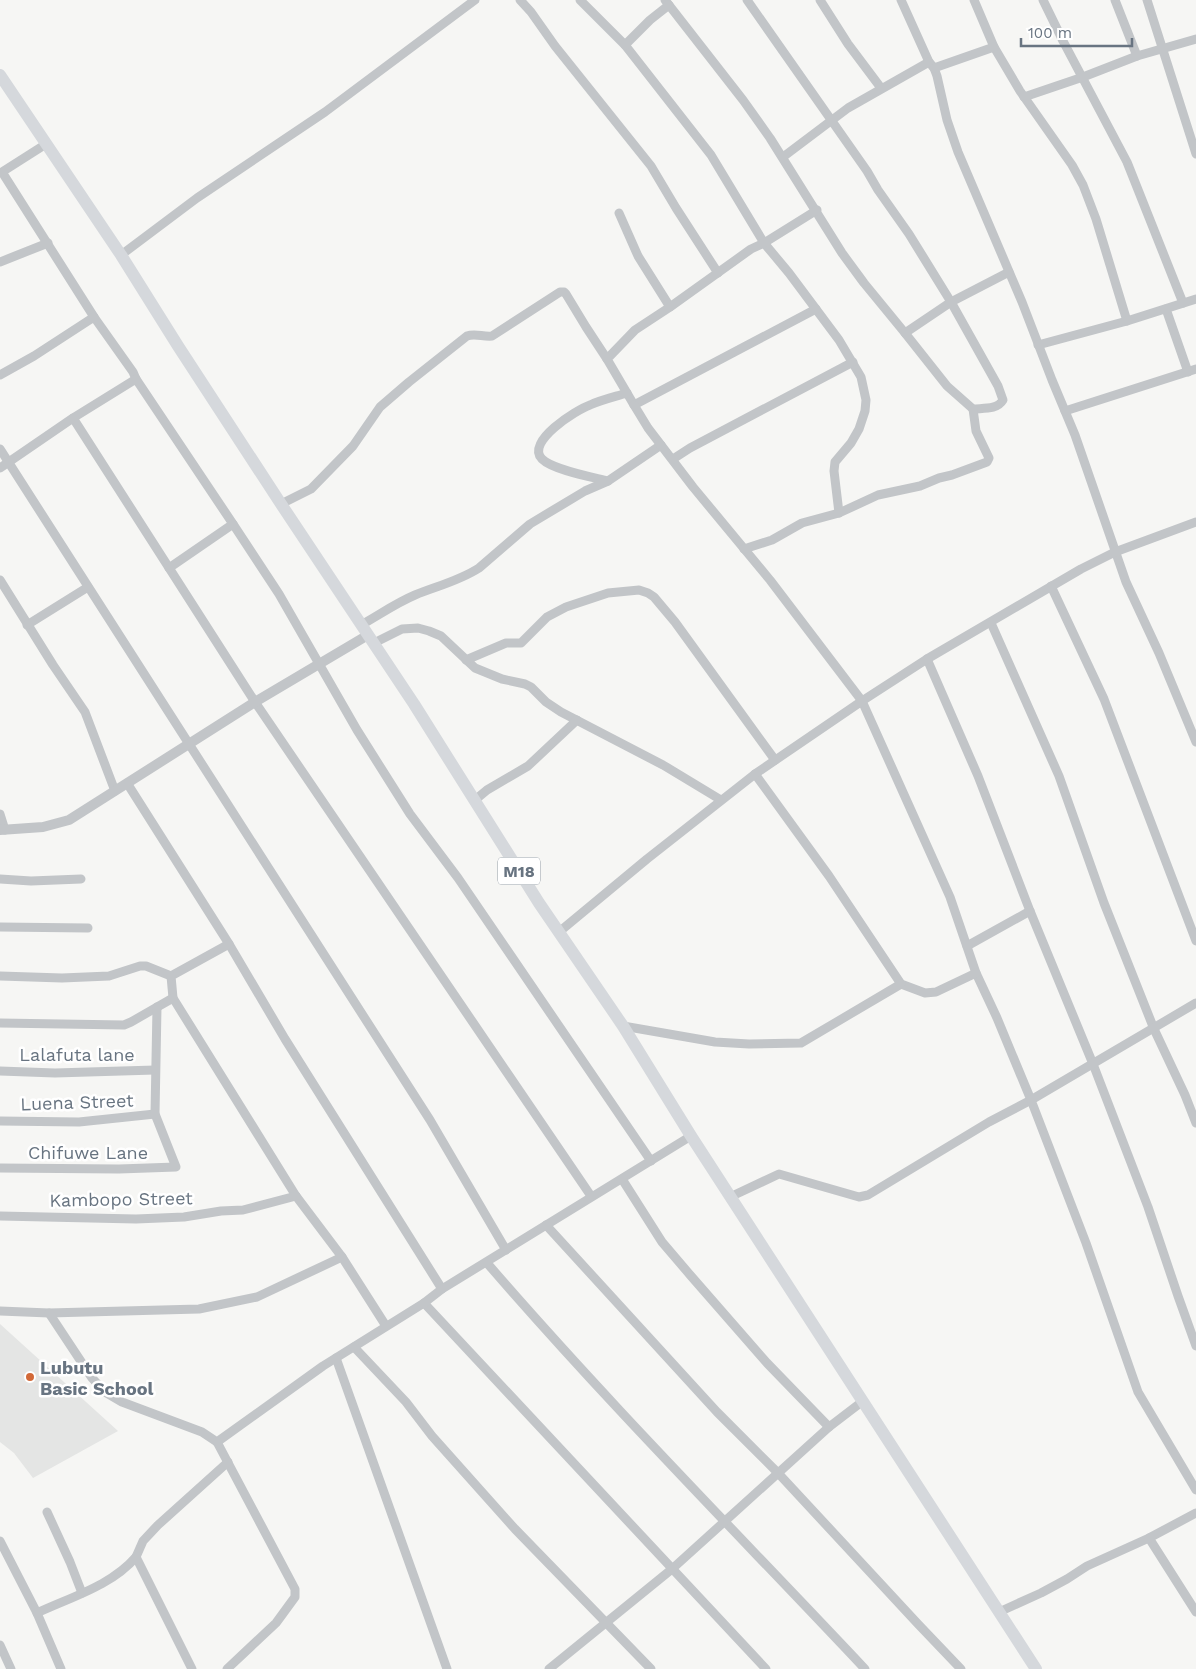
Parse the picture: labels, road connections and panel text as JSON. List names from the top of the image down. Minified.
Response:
{"streets":{"main road":["M18"],"street":["Lalafuta lane","Luena Street","Chifuwe Lane","Kambopo Street"]},"crossings":[["Luena Street","Chifuwe Lane"]],"places":["Lubutu Basic School"],"scale_bar":"100 m"}
